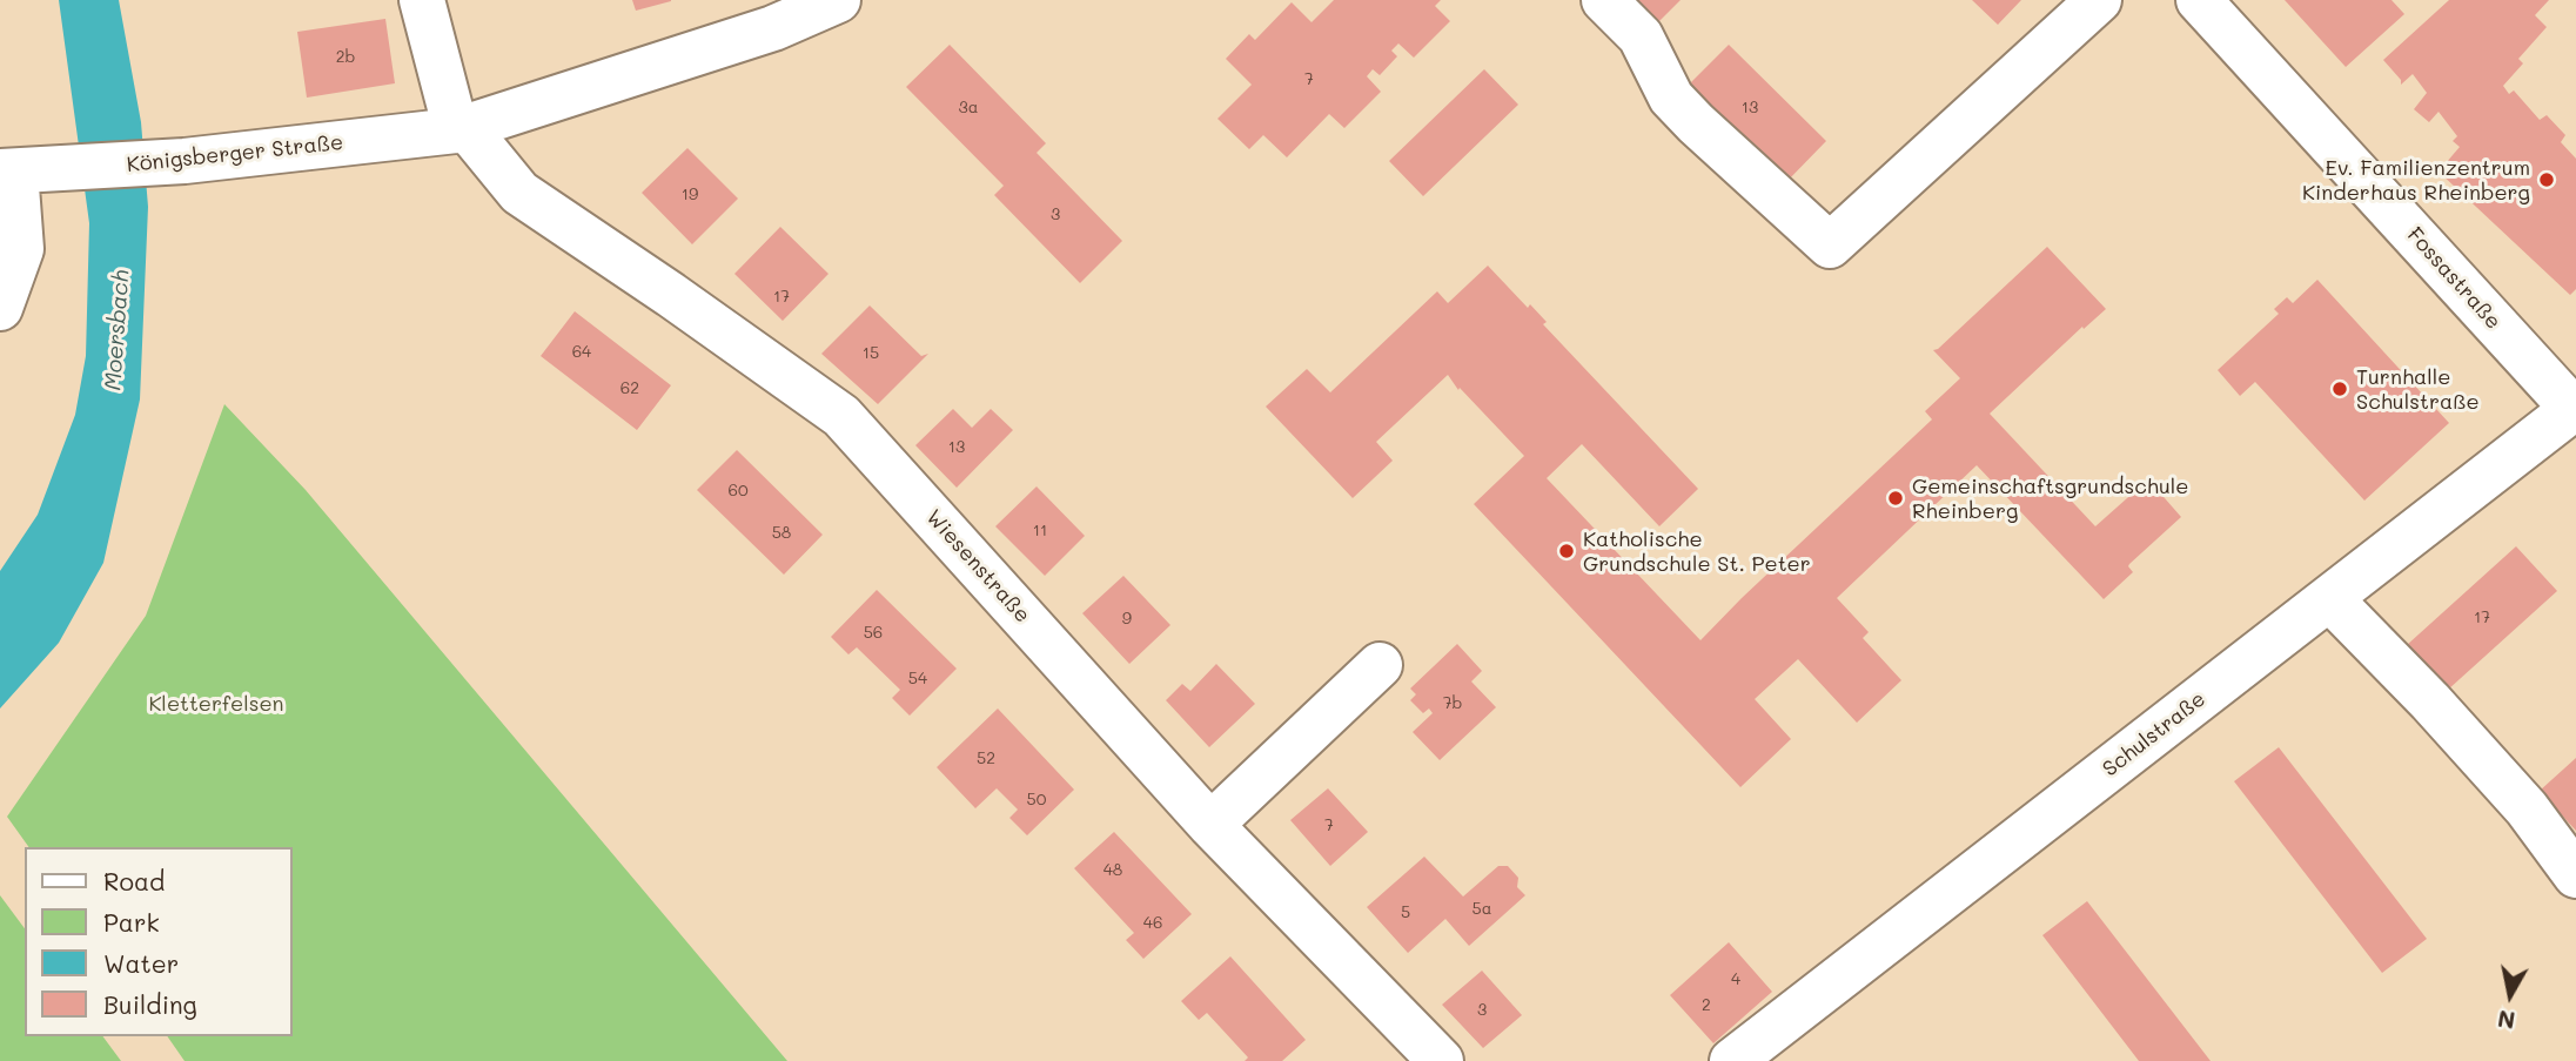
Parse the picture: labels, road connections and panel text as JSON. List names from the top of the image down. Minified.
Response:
{"streets":{"street":["Königsberger Straße","Fossastraße","Wiesenstraße","Schulstraße"]},"crossings":[["Königsberger Straße","Wiesenstraße"],["Fossastraße","Schulstraße"]],"water":["Moersbach"],"parks":["Kletterfelsen"],"places":["Ev. Familienzentrum Kinderhaus Rheinberg","Turnhalle Schulstraße","Gemeinschaftsgrundschule Rheinberg","Katholische Grundschule St. Peter"],"house_numbers":["2b","7","3a","13","19","3","17","64","15","62","13","60","11","58","17","9","56","54","7b","52","50","7","48","5a","5","46","4","2","3"],"legend":["Road","Park","Water","Building"],"north":"bottom"}
